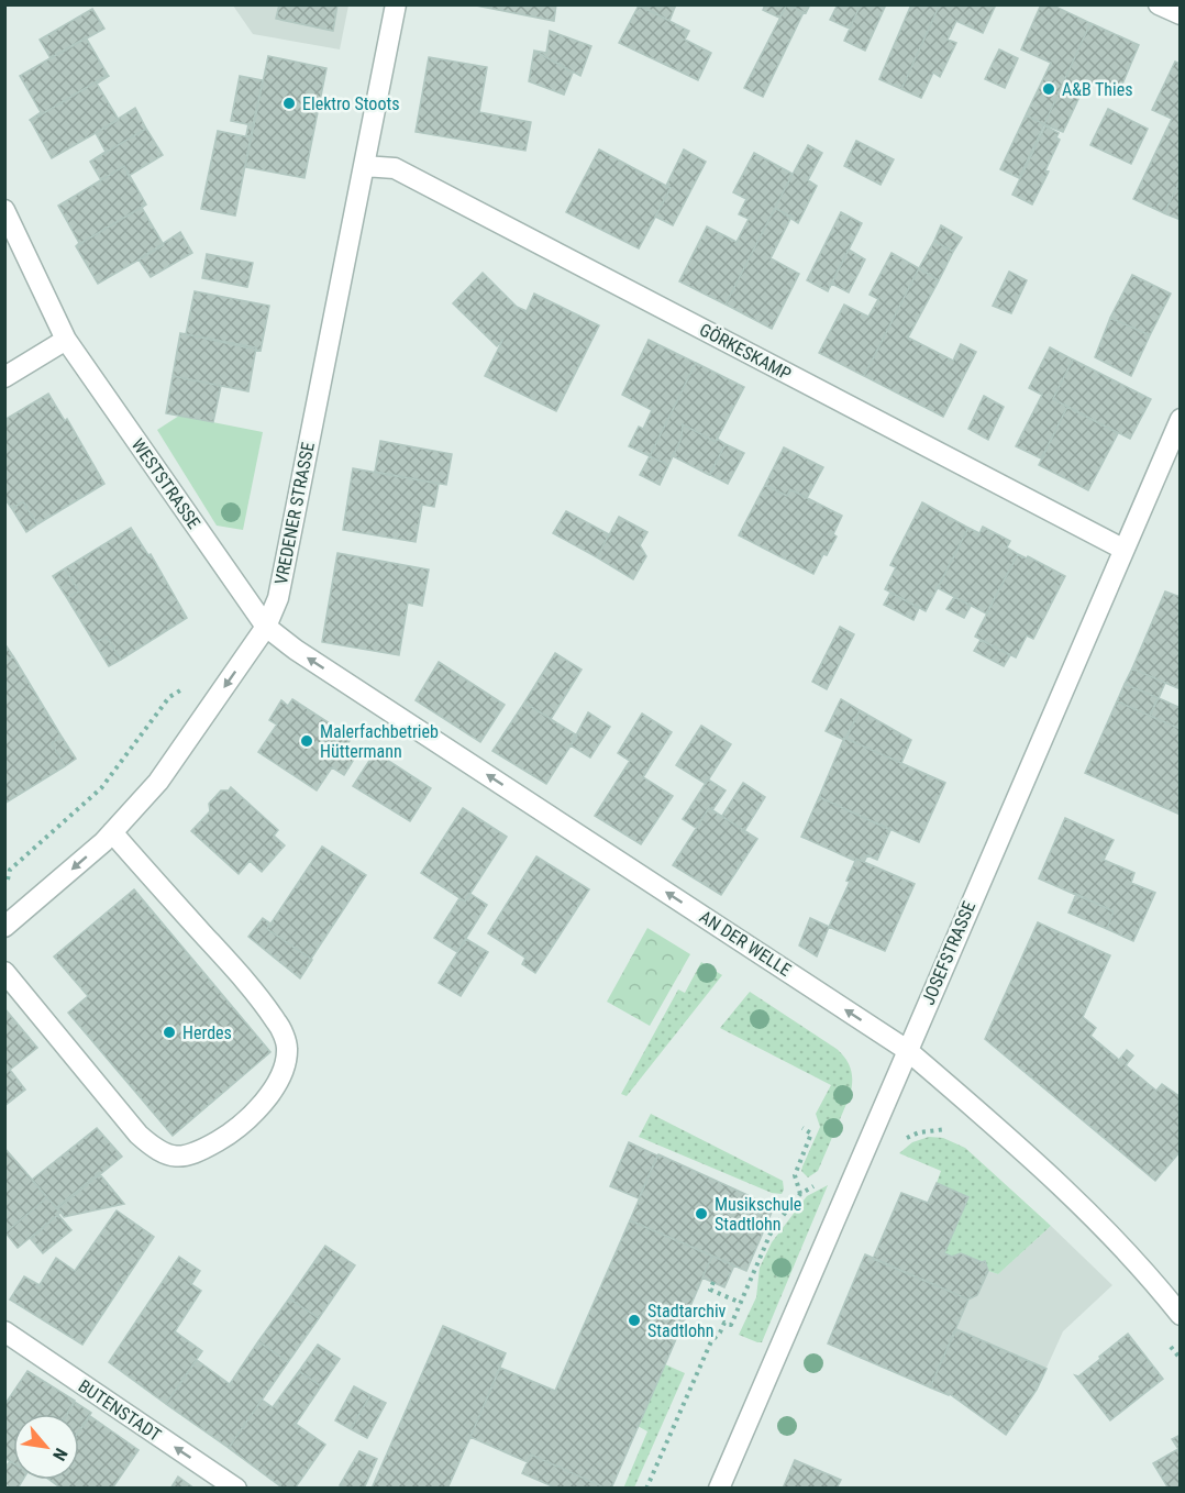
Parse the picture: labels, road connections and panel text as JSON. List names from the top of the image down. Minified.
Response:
{"streets":{"street":["GÖRKESKAMP","WESTSTRASSE","VREDENER STRASSE","AN DER WELLE","JOSEFSTRASSE","BUTENSTADT"]},"crossings":[["GÖRKESKAMP","VREDENER STRASSE"],["GÖRKESKAMP","JOSEFSTRASSE"],["WESTSTRASSE","VREDENER STRASSE"],["WESTSTRASSE","AN DER WELLE"],["VREDENER STRASSE","AN DER WELLE"],["AN DER WELLE","JOSEFSTRASSE"]],"one_way":["VREDENER STRASSE","AN DER WELLE","BUTENSTADT"],"places":["A&B Thies","Elektro Stoots","Malerfachbetrieb Hüttermann","Herdes","Musikschule Stadtlohn","Stadtarchiv Stadtlohn"],"north":"bottom right"}
